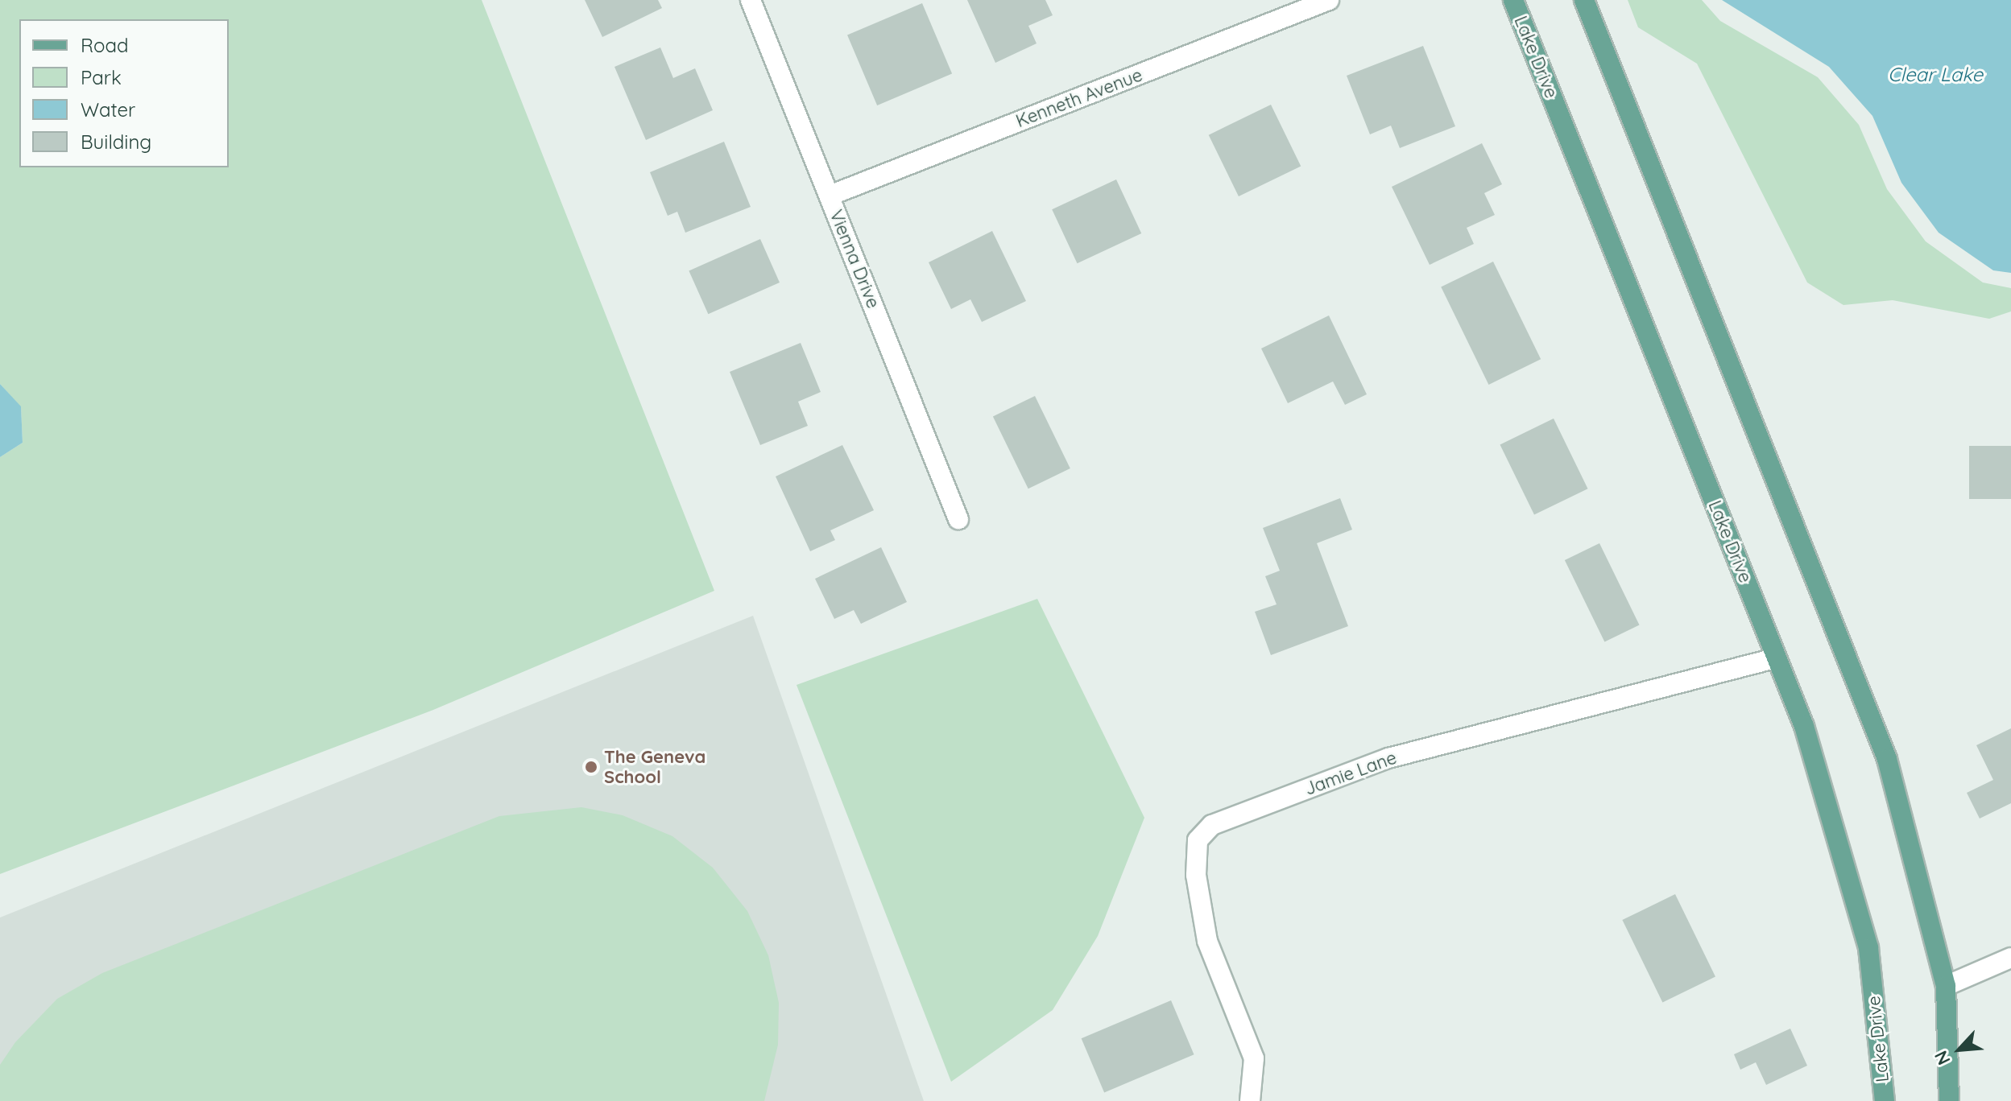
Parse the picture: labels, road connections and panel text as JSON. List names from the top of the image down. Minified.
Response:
{"streets":{"main road":["Lake Drive"],"street":["Kenneth Avenue","Vienna Drive","Jamie Lane"]},"crossings":[["Lake Drive","Jamie Lane"],["Kenneth Avenue","Vienna Drive"]],"water":["Clear Lake"],"places":["The Geneva School"],"legend":["Road","Park","Water","Building"],"north":"bottom left"}
